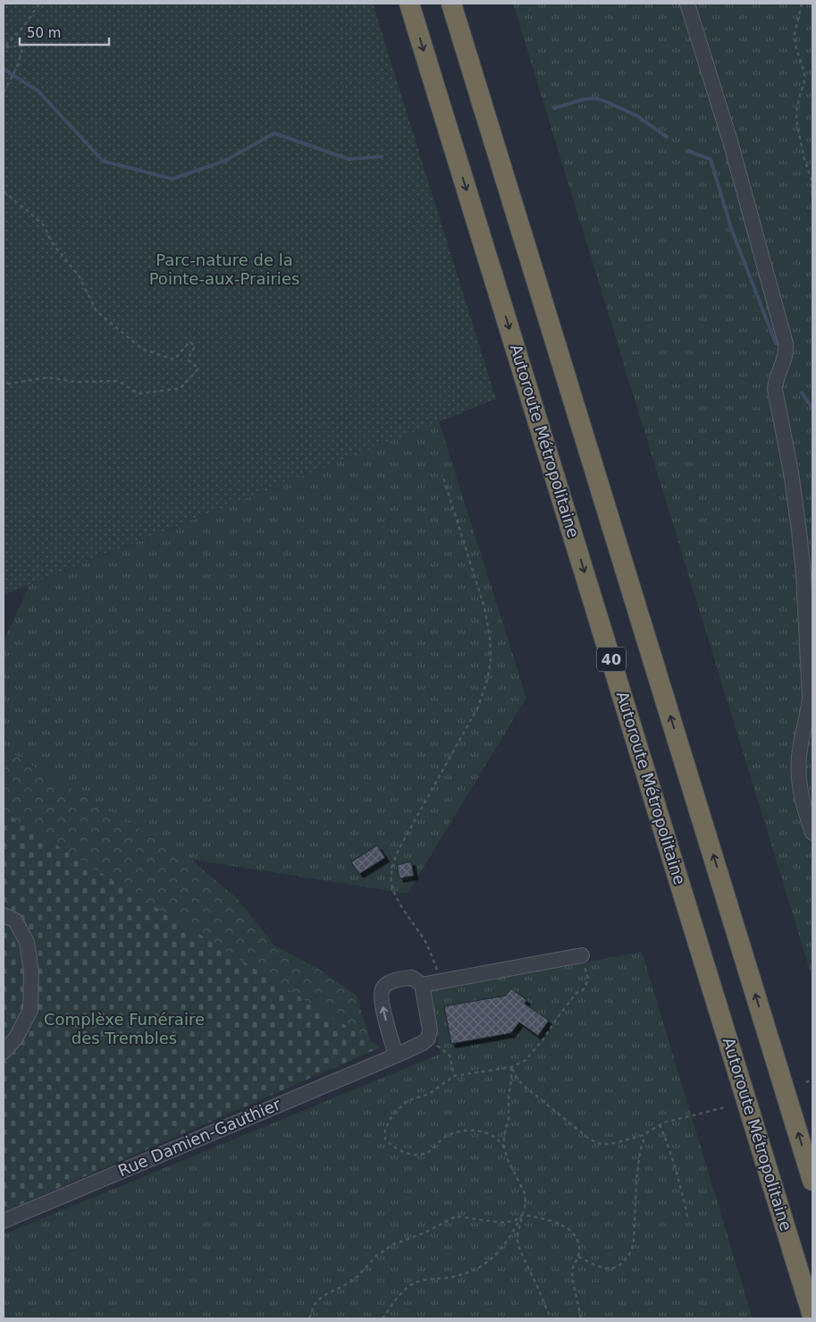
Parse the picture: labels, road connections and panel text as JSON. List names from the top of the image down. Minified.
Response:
{"streets":{"highway":["Autoroute Métropolitaine","40"],"street":["Rue Damien-Gauthier"]},"parks":["Parc-nature de la Pointe-aux-Prairies","Complèxe Funéraire des Trembles"],"scale_bar":"50 m"}
